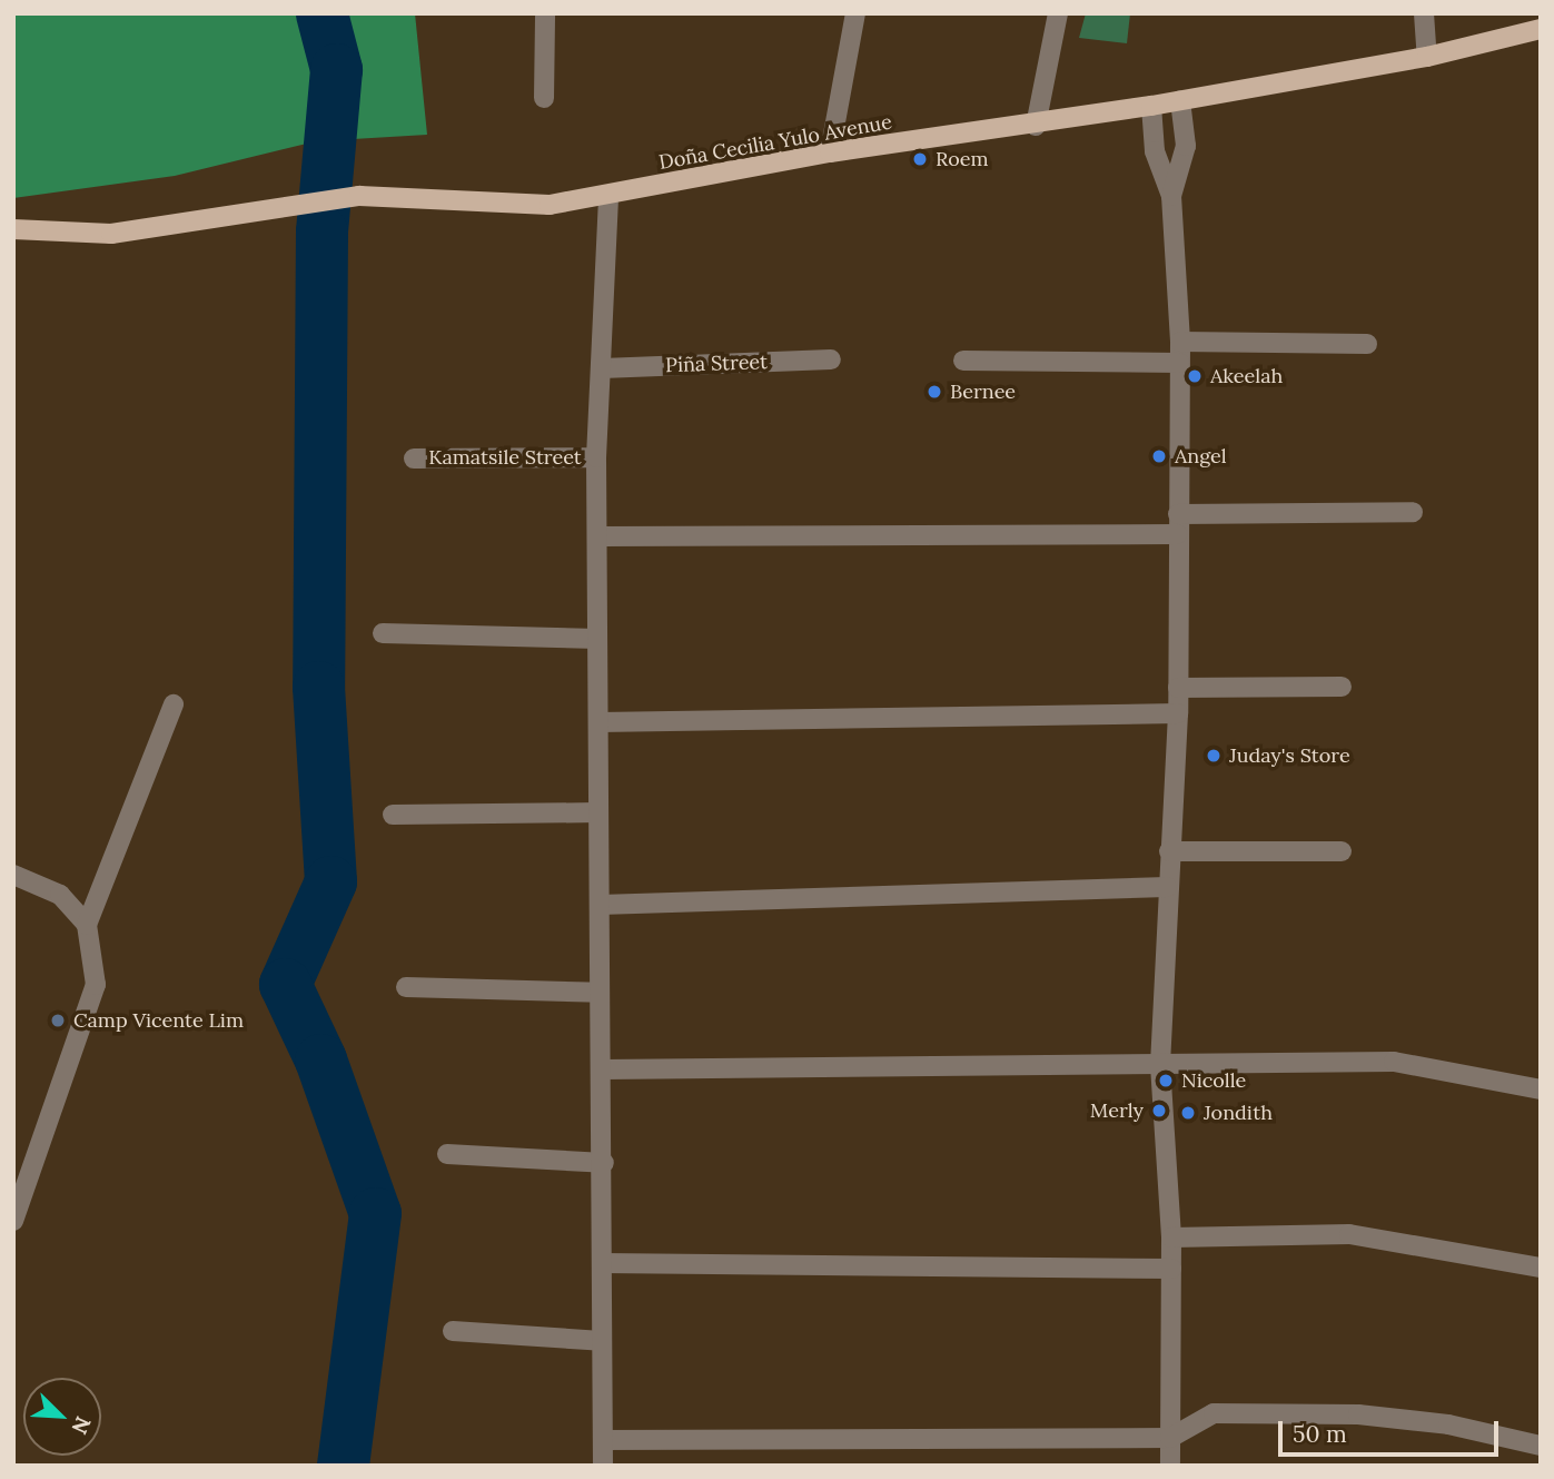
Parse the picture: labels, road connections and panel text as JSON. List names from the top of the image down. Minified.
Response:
{"streets":{"main road":["Doña Cecilia Yulo Avenue"],"street":["Piña Street","Kamatsile Street"]},"places":["Roem","Akeelah","Bernee","Angel","Juday's Store","Camp Vicente Lim","Nicolle","Merly","Jondith"],"scale_bar":"50 m","north":"bottom right"}
